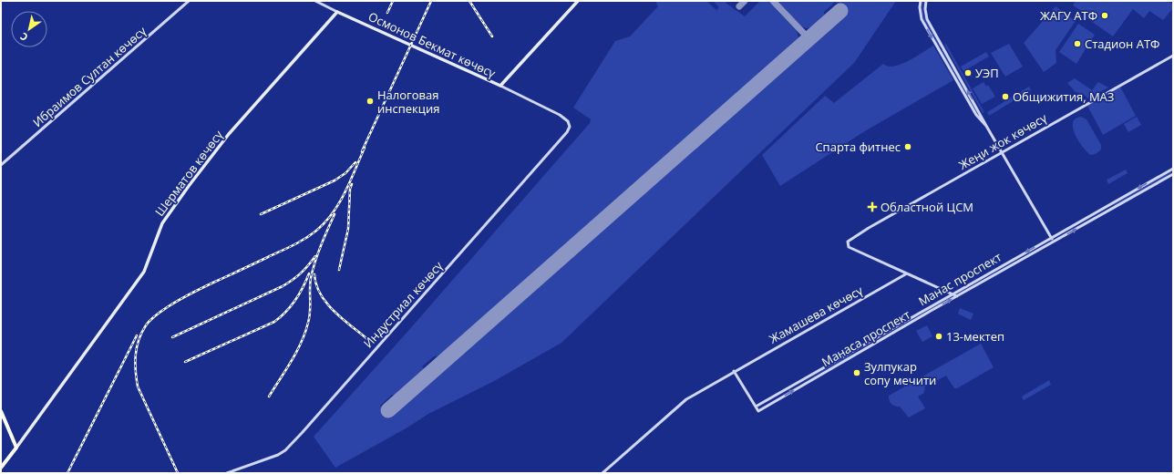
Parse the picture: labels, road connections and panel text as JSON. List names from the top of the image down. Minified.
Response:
{"streets":{"highway":["Шерматов көчөсү"],"main road":["Осмонов Бекмат көчөсү","Ибраимов Султан көчөсү","Жеңи жок көчөсү","Манас проспект","Индустриал көчөсү","Жамашева көчөсү","Манаса проспект"]},"crossings":[["Осмонов Бекмат көчөсү","Шерматов көчөсү"],["Осмонов Бекмат көчөсү","Индустриал көчөсү"],["Жеңи жок көчөсү","Жамашева көчөсү"],["Манас проспект","Манаса проспект"]],"one_way":["Манас проспект","Манаса проспект"],"places":{"other":["ЖАГУ АТФ","Стадион АТФ","УЭП","Общижития, МАЗ","Налоговая инспекция","Спарта фитнес","13-мектеп","Зулпукар сопу мечити"],"health":["Областной ЦСМ"]},"north":"bottom left"}
